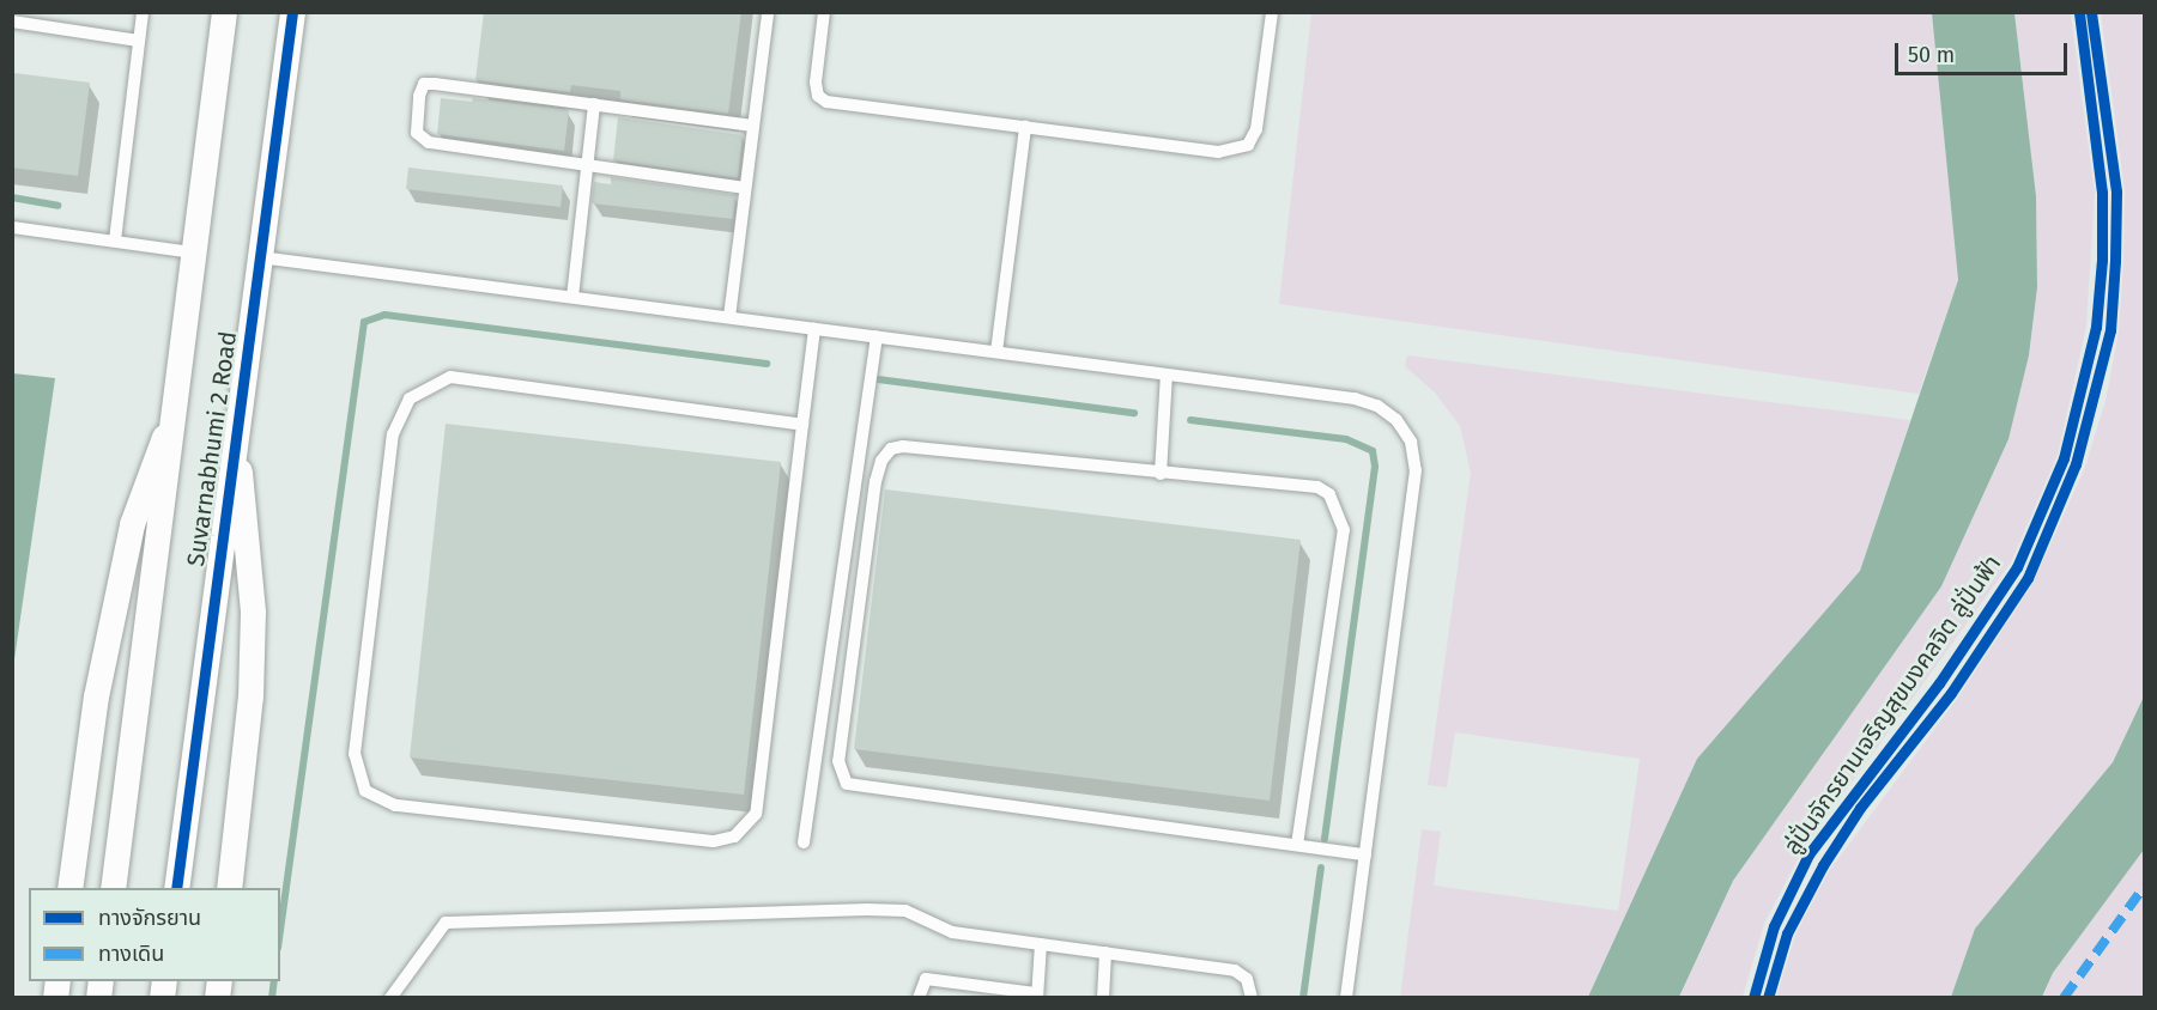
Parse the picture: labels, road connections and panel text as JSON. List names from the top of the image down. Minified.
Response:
{"streets":{"street":["Suvarnabhumi 2 Road"],"cycle path":["ลู่ปั่นจักรยานเจริญสุขมงคลจิต ลู่ปั่นฟ้า"]},"legend":["ทางจักรยาน","ทางเดิน"],"scale_bar":"50 m"}
